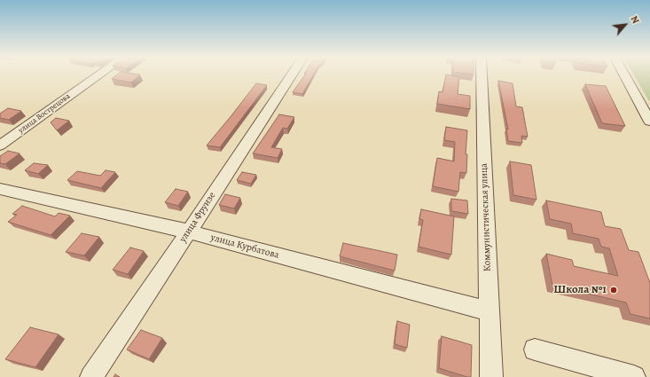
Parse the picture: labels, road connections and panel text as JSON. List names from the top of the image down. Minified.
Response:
{"streets":{"street":["улица Вострецова","улица Фрунзе","Коммунистическая улица","улица Курбатова"]},"crossings":[["улица Фрунзе","улица Курбатова"],["Коммунистическая улица","улица Курбатова"]],"places":["Школа №1"],"north":"top right"}
